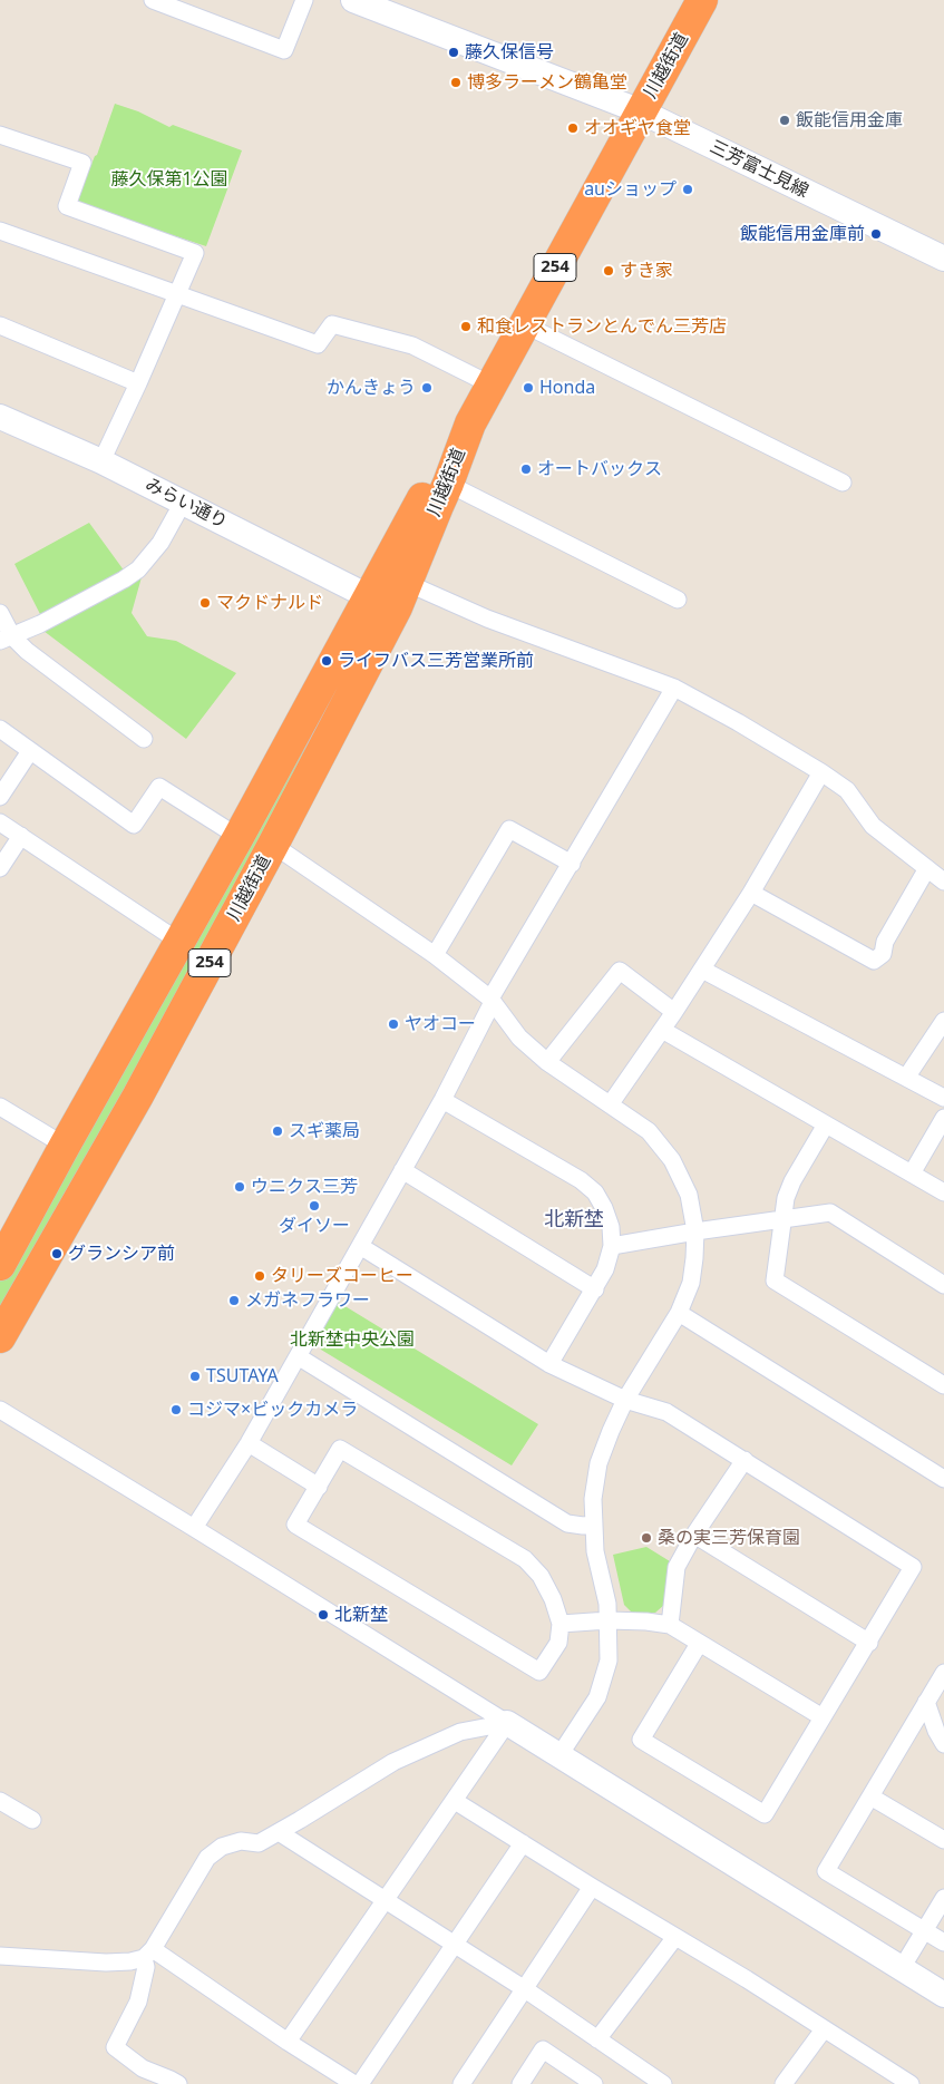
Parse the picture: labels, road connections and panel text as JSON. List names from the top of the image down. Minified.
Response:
{"streets":{"highway":["川越街道","254"],"street":["三芳富士見線","みらい通り"]},"crossings":[["川越街道","三芳富士見線"],["川越街道","みらい通り"]],"districts":["北新埜"],"parks":["藤久保第1公園","北新埜中央公園"],"places":["藤久保信号","博多ラーメン鶴亀堂","飯能信用金庫","オオギヤ食堂","auショップ","飯能信用金庫前","すき家","和食レストランとんでん三芳店","かんきょう","Honda","オートバックス","マクドナルド","ライフバス三芳営業所前","ヤオコー","スギ薬局","ウニクス三芳","ダイソー","グランシア前","タリーズコーヒー","メガネフラワー","TSUTAYA","コジマ×ビックカメラ","桑の実三芳保育園","北新埜"]}
